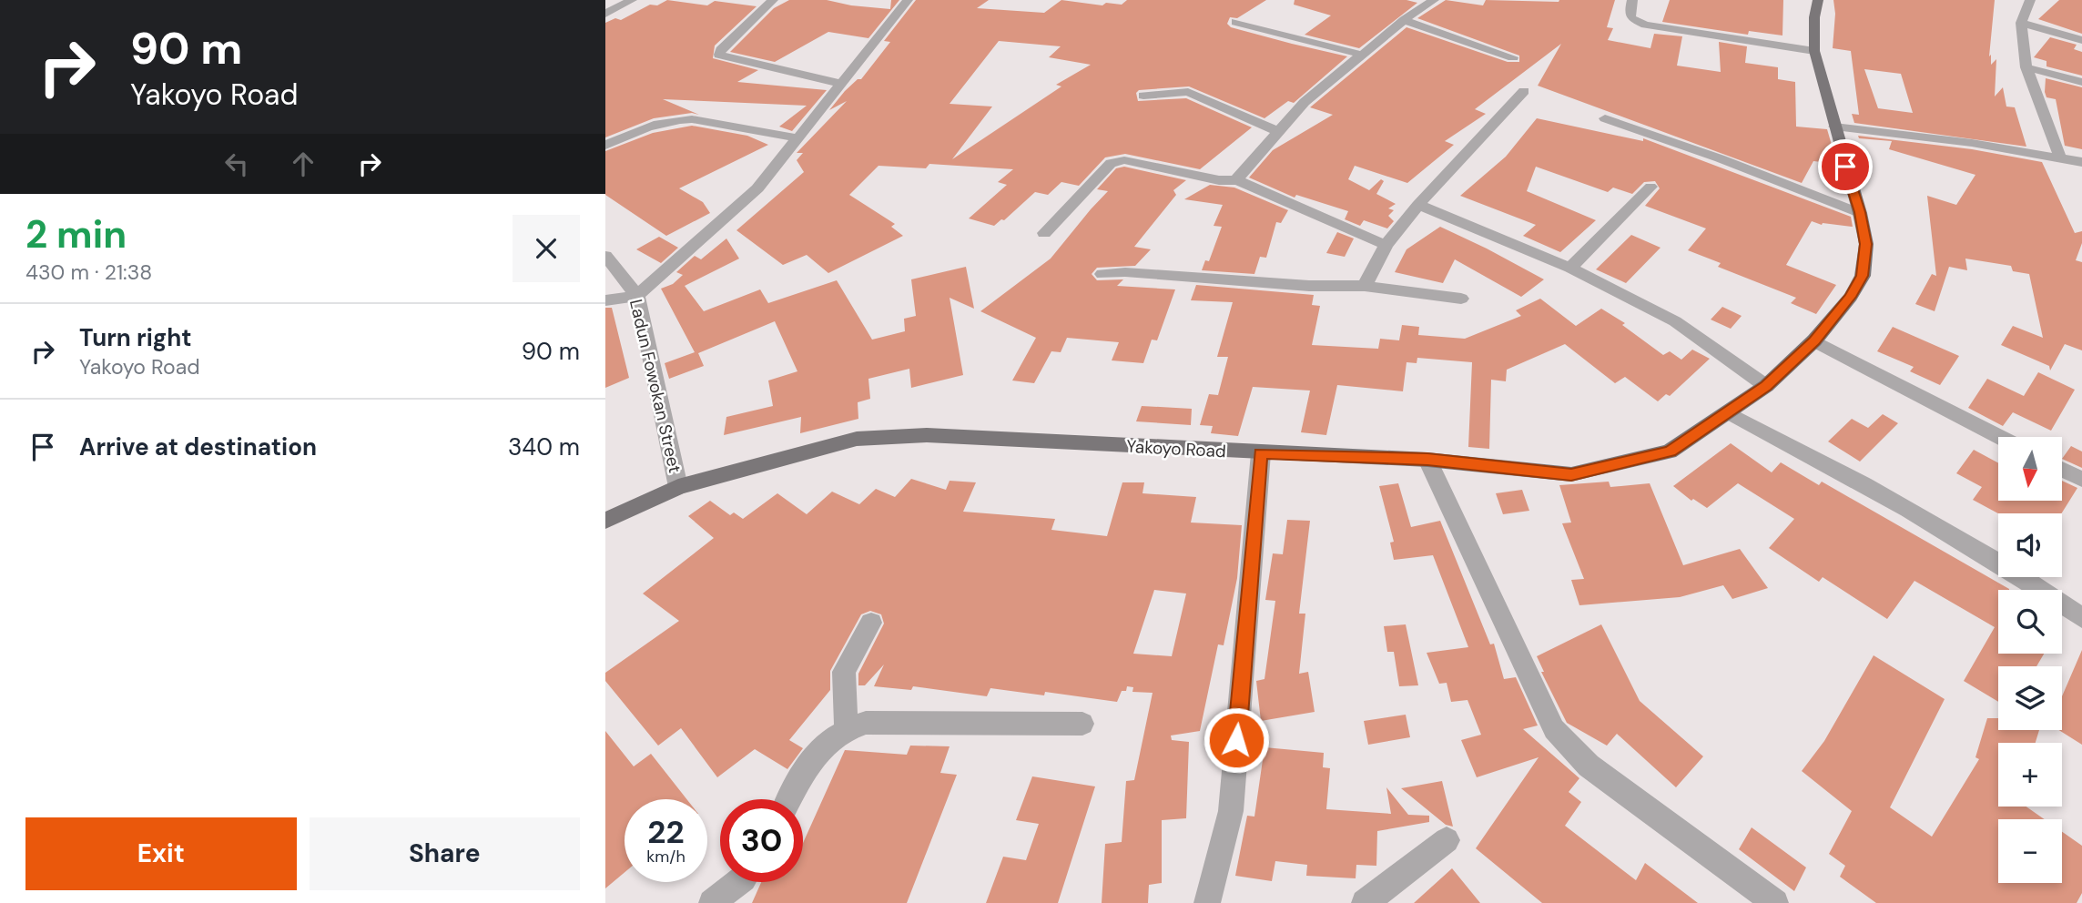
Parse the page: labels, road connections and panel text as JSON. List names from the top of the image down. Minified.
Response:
{"streets":{"main road":["Yakoyo Road"],"street":["Ladun Fowokan Street"]},"crossings":[["Ladun Fowokan Street","Yakoyo Road"]],"north":"bottom","page":{"turn":["90 m","Yakoyo Road"],"heading":["2 min","430 m · 21:38"],"list":[{"name":"Turn right","note":"Yakoyo Road","value":"90 m"},{"name":"Arrive at destination","value":"340 m"}],"map_buttons":["+","−"],"speed":"22 km/h","limit":"30","buttons":["Exit","Share"]}}
